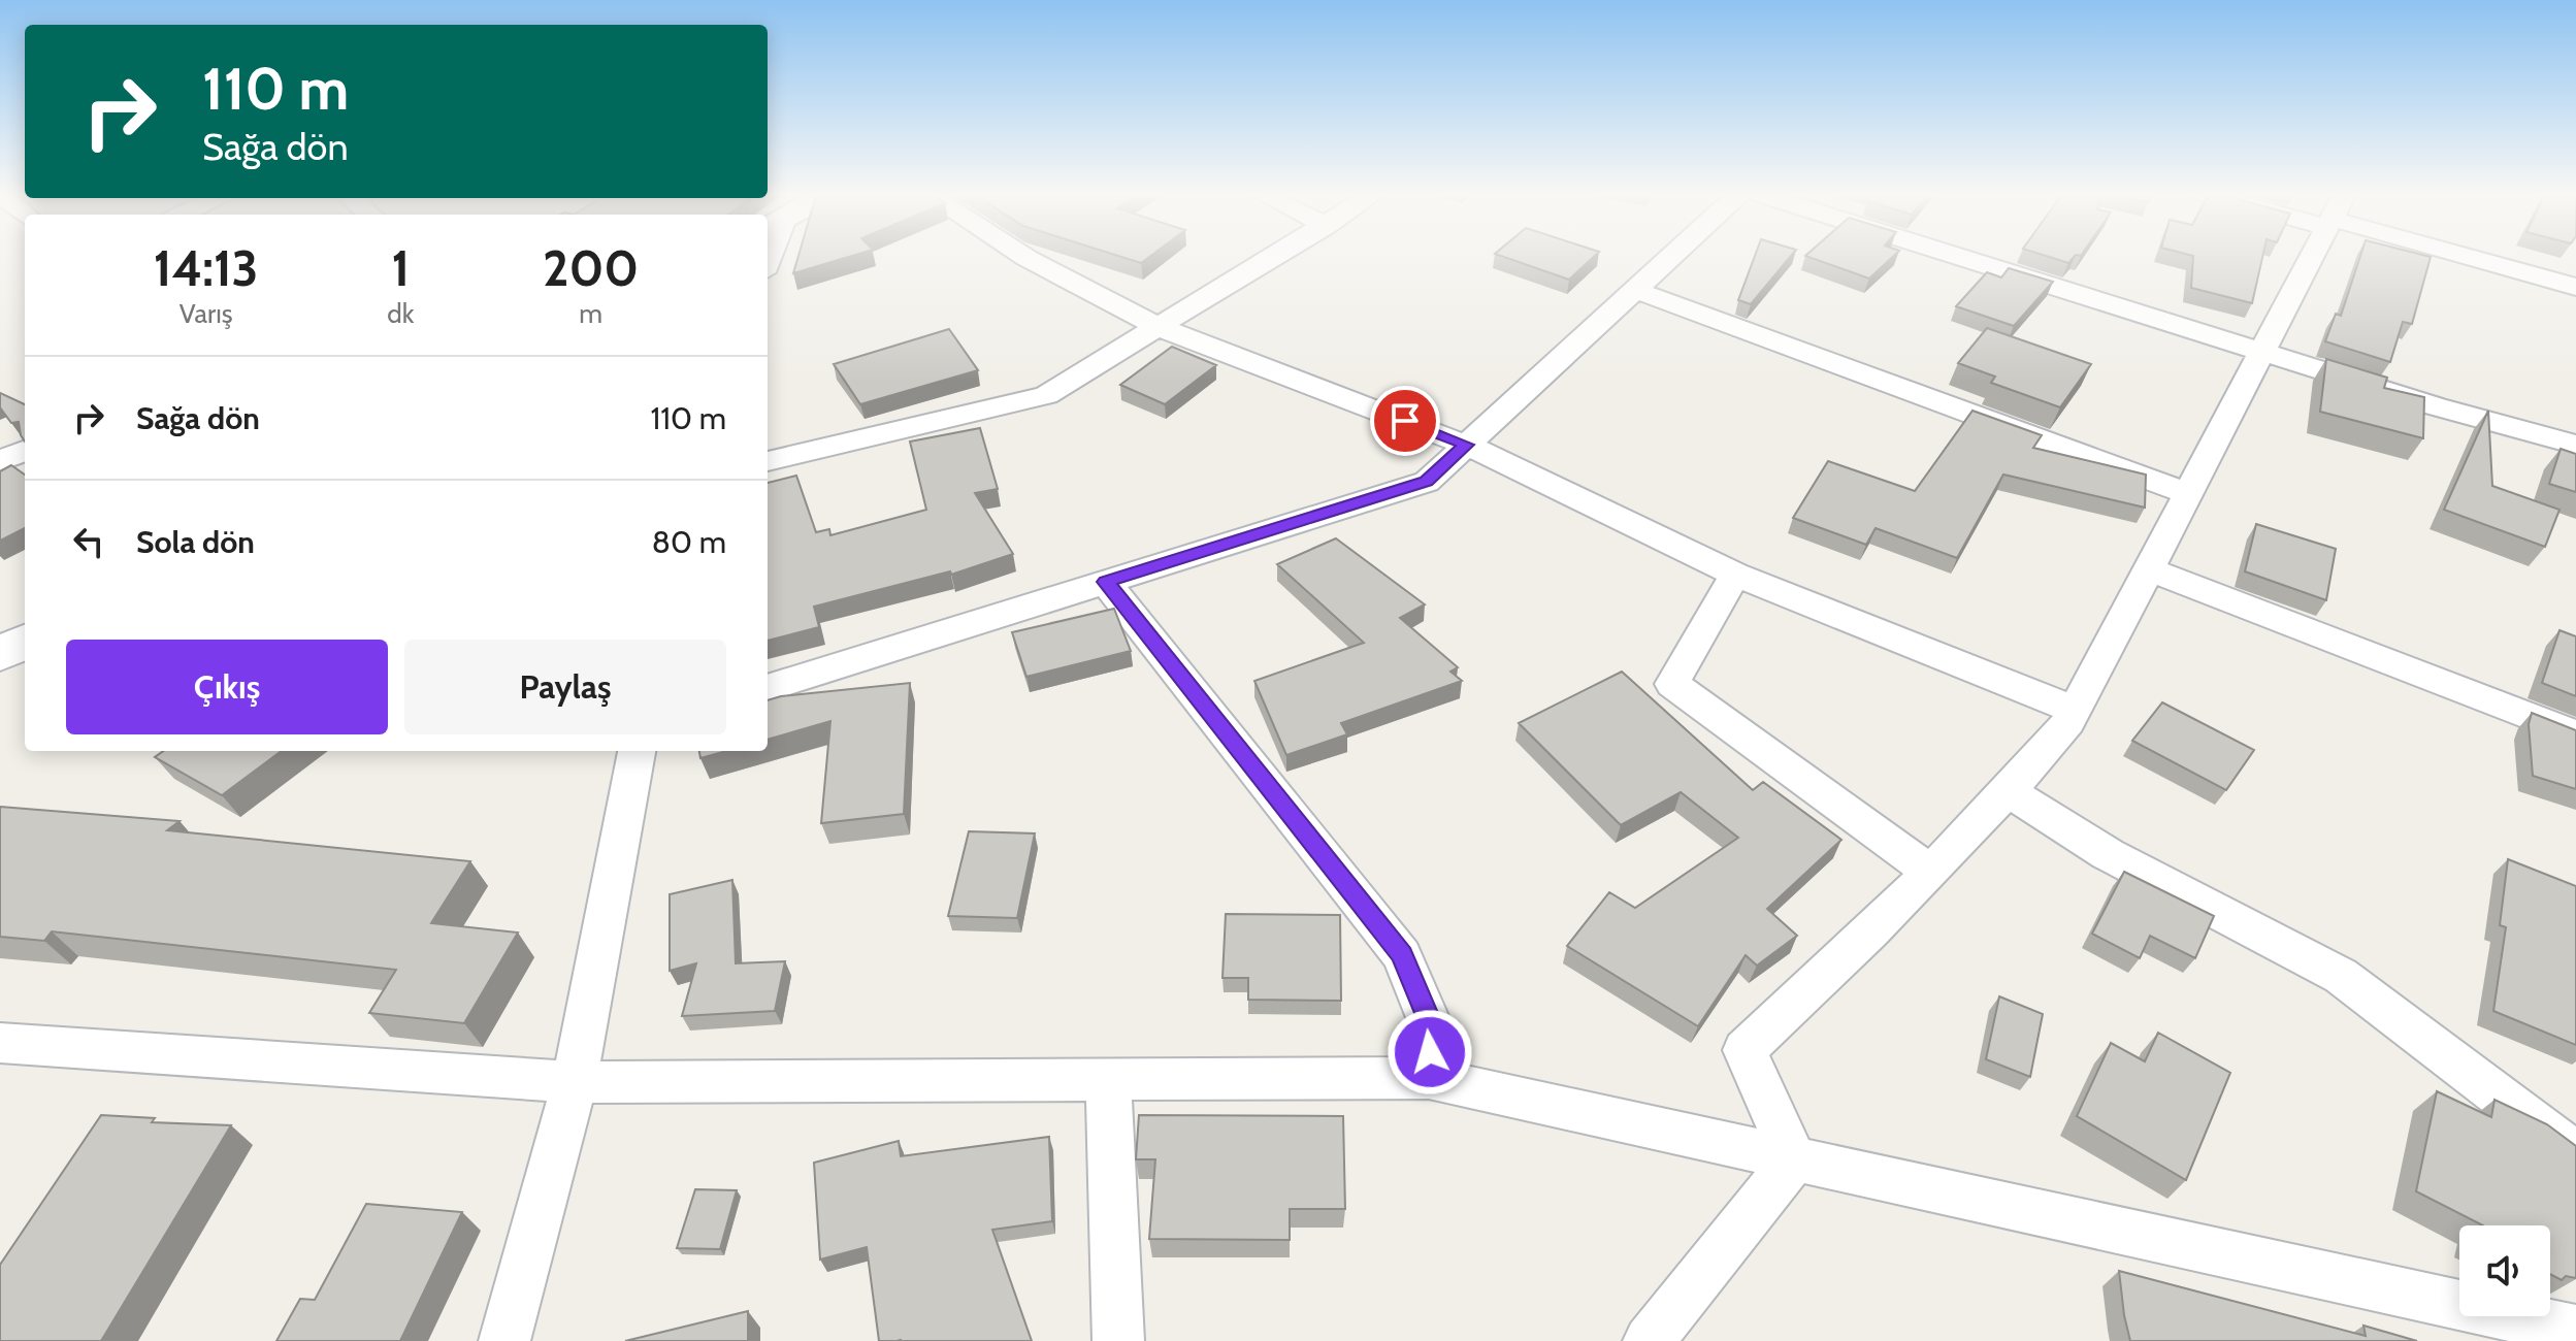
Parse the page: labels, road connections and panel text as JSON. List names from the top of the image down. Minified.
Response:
{"page":{"turn":["110 m","Sağa dön"],"eta":["14:13","Varış","1","dk","200","m"],"list":[{"name":"Sağa dön","value":"110 m"},{"name":"Sola dön","value":"80 m"}],"buttons":["Çıkış","Paylaş"]}}
